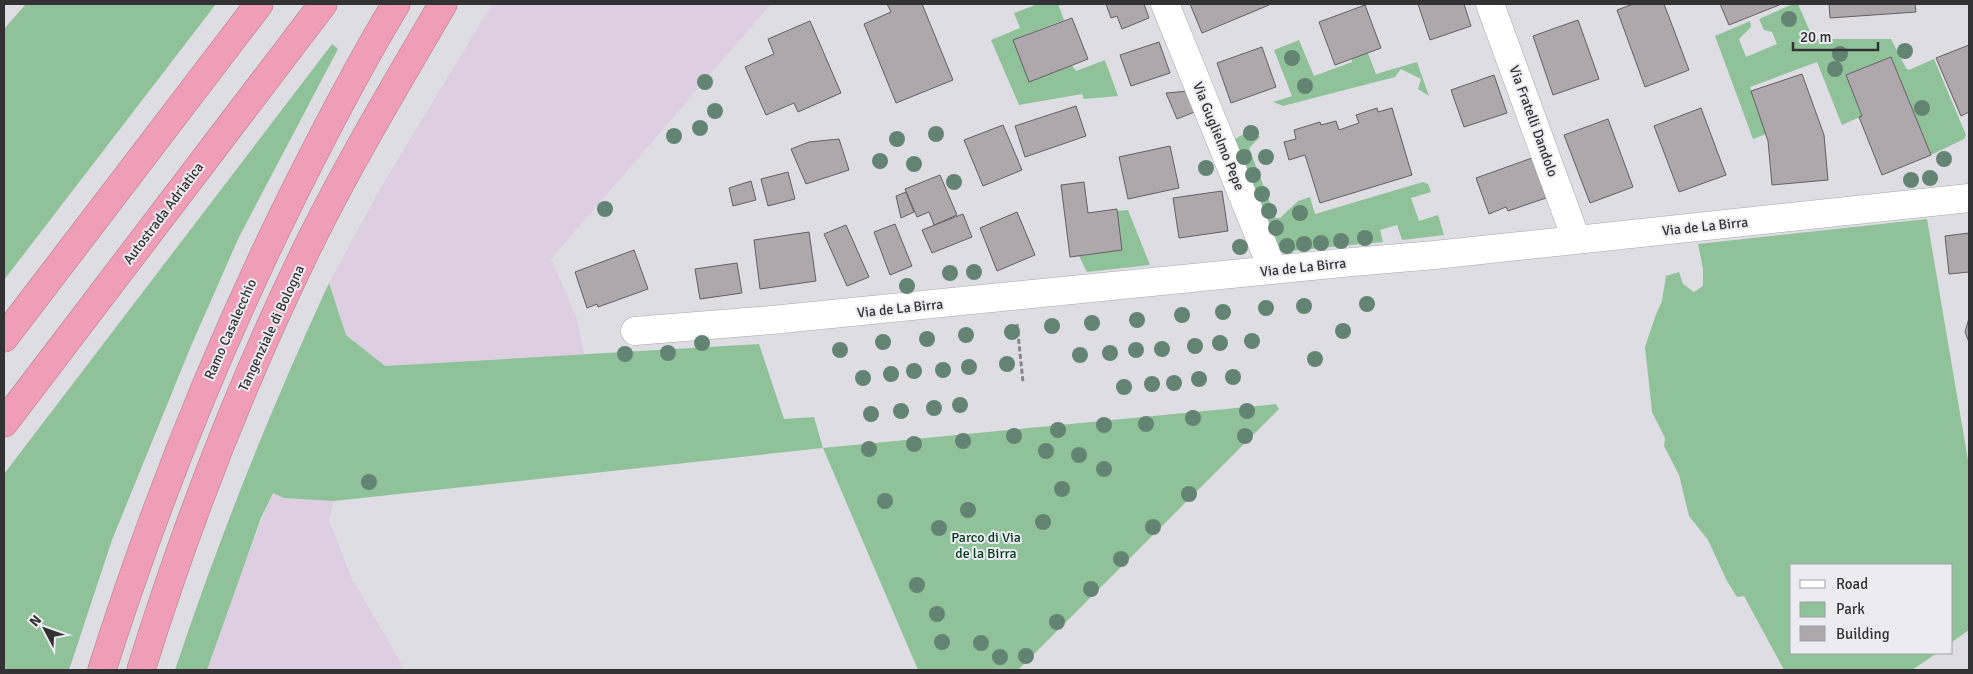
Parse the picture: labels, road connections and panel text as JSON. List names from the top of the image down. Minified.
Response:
{"streets":{"highway":["Autostrada Adriatica","Tangenziale di Bologna","Ramo Casalecchio"],"street":["Via Fratelli Dandolo","Via Guglielmo Pepe","Via de La Birra"]},"crossings":[["Via Fratelli Dandolo","Via de La Birra"],["Via Guglielmo Pepe","Via de La Birra"]],"parks":["Parco di Via de la Birra"],"legend":["Road","Park","Building"],"scale_bar":"20 m","north":"top left"}
